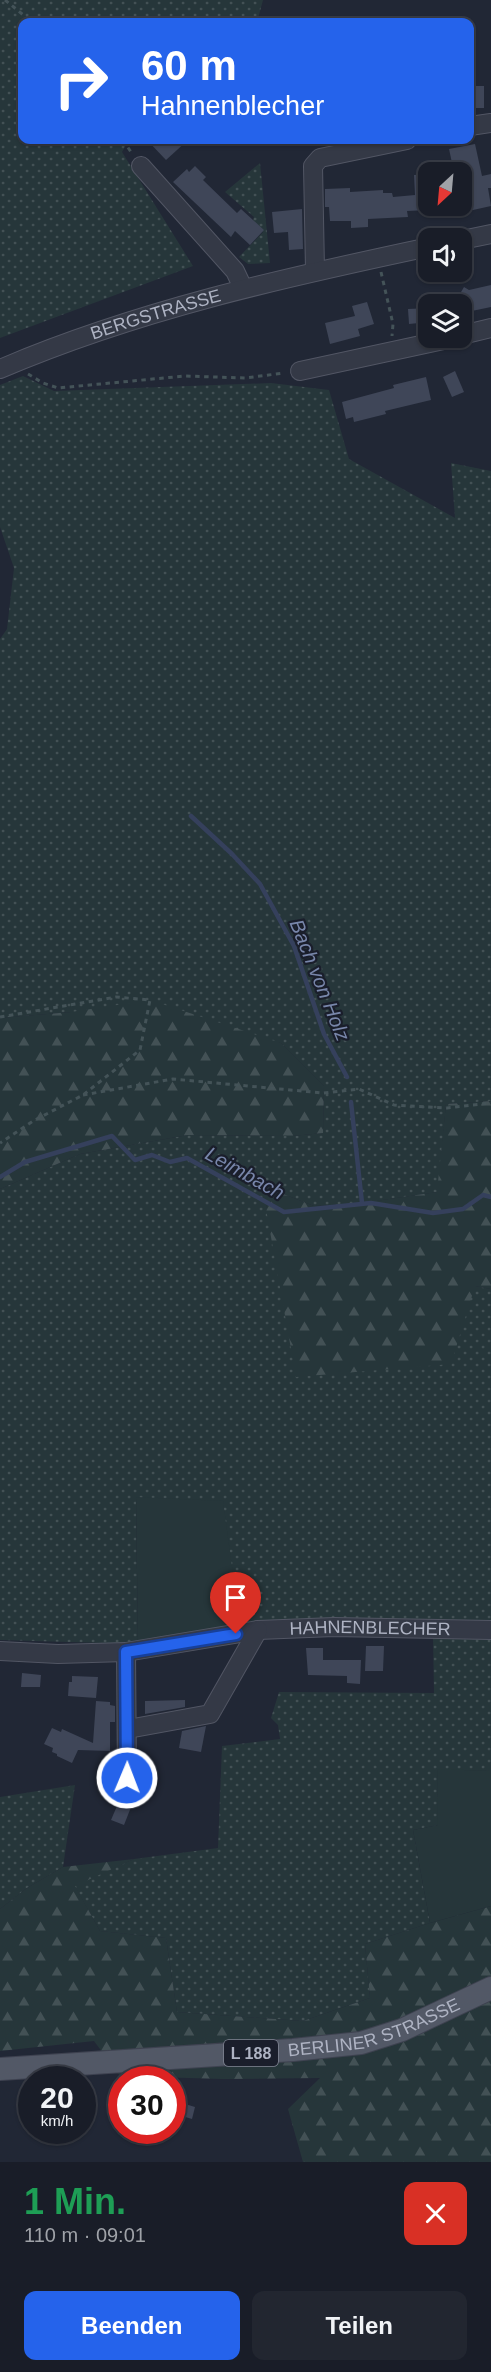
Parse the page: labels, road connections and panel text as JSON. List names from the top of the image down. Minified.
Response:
{"streets":{"main road":["BERLINER STRASSE","L 188"],"street":["BERGSTRASSE","HAHNENBLECHER"]},"water":["Bach von Holz","Leimbach"],"north":"bottom left","page":{"turn":["60 m","Hahnenblecher"],"speed":"20 km/h","limit":"30","heading":["1 Min.","110 m · 09:01"],"buttons":["Beenden","Teilen"]}}
